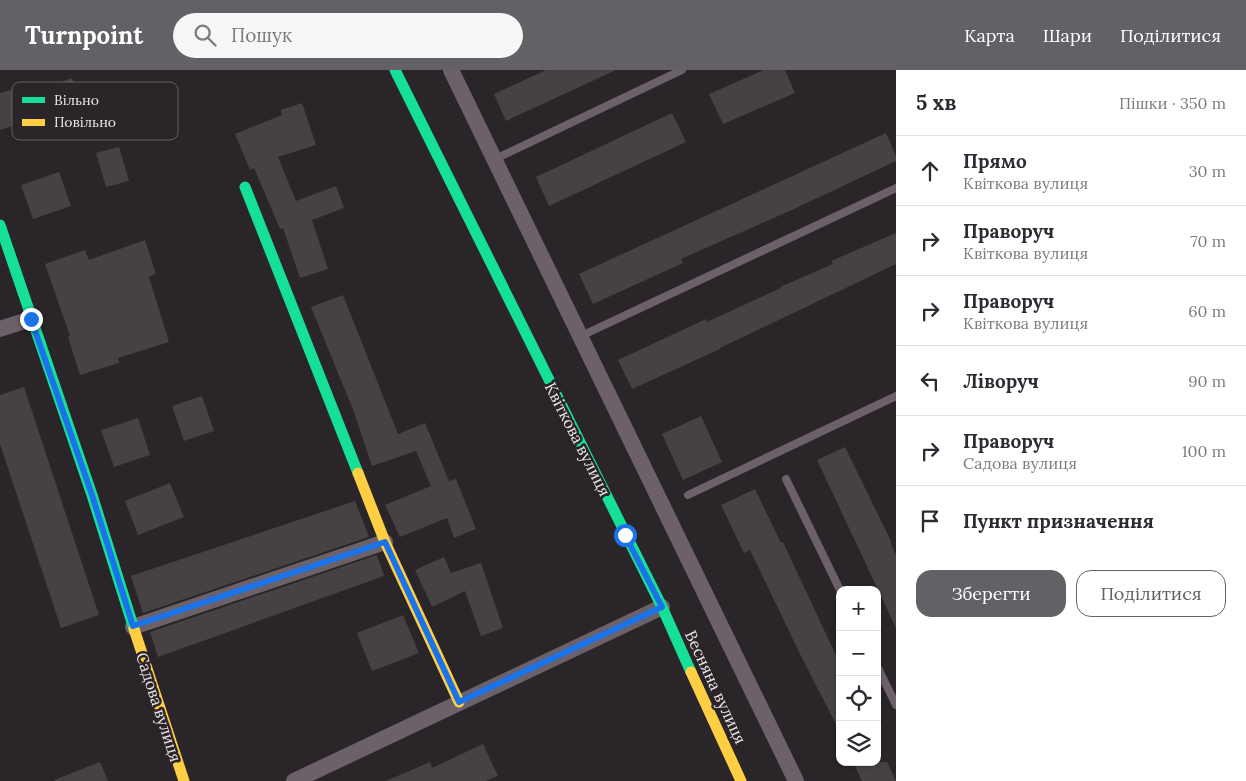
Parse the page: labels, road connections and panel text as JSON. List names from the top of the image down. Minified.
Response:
{"streets":{"street":["Квіткова вулиця","Весняна вулиця","Садова вулиця"]},"crossings":[["Квіткова вулиця","Весняна вулиця"]],"legend":["Вільно","Повільно"],"page":{"header":"Turnpoint","search":"Пошук","nav":["Карта","Шари","Поділитися"],"heading":["5 хв","Пішки · 350 m"],"list":[["Прямо","Квіткова вулиця","30 m"],["Праворуч","Квіткова вулиця","70 m"],["Праворуч","Квіткова вулиця","60 m"],["Ліворуч","90 m"],["Праворуч","Садова вулиця","100 m"],"Пункт призначення"],"buttons":["Зберегти","Поділитися"],"map_buttons":["+","−"]}}
